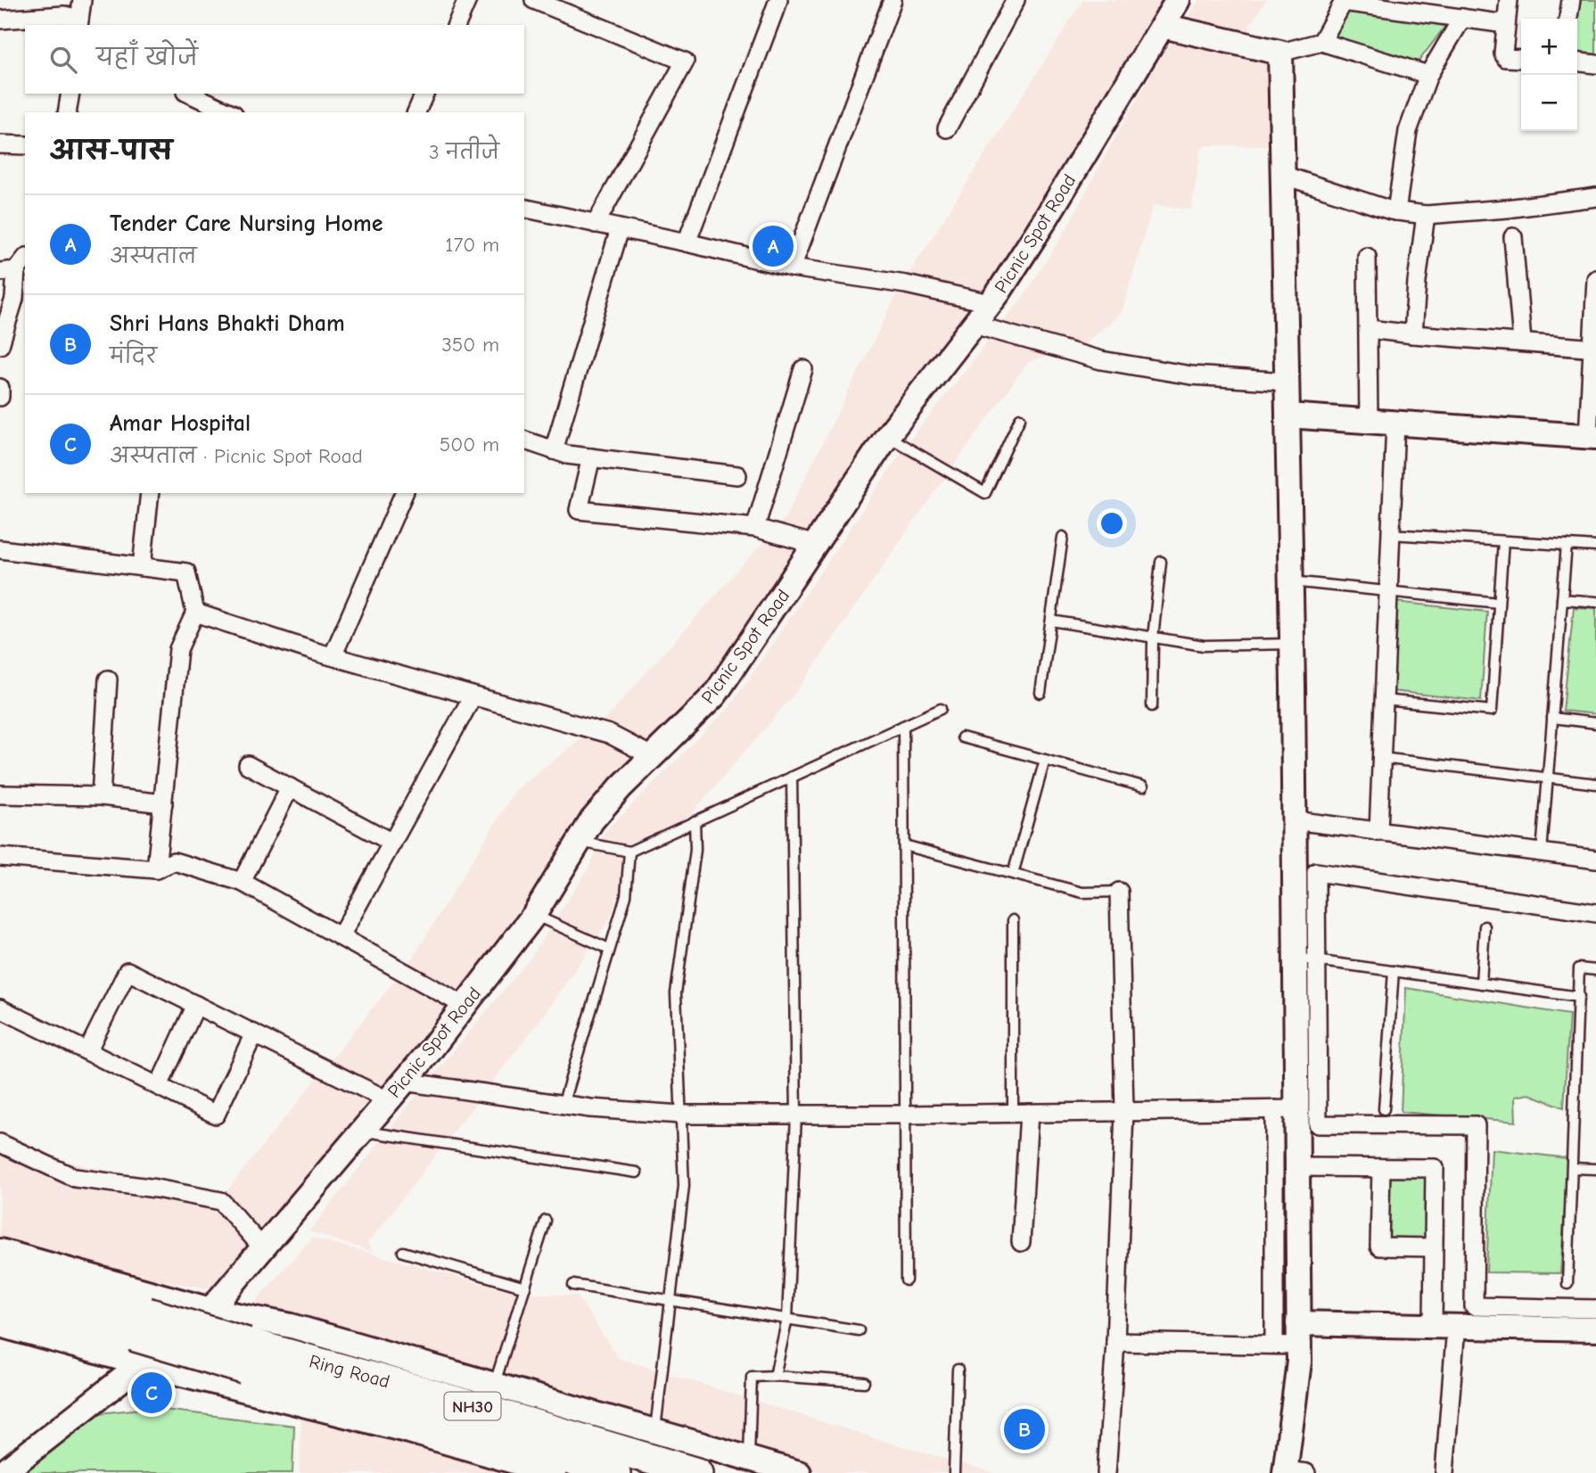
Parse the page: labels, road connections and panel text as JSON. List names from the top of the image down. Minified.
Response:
{"streets":{"highway":["Ring Road","NH30"],"street":["Picnic Spot Road"]},"page":{"map_buttons":["+","−"],"search":"यहाँ खोजें","heading":["आस-पास","3 नतीजे"],"list":[{"mark":"A","name":"Tender Care Nursing Home","note":"अस्पताल","value":"170 m"},{"mark":"B","name":"Shri Hans Bhakti Dham","note":"मंदिर","value":"350 m"},{"mark":"C","name":"Amar Hospital","note":"अस्पताल · Picnic Spot Road","value":"500 m"}],"pins":["A","C","B"]}}
